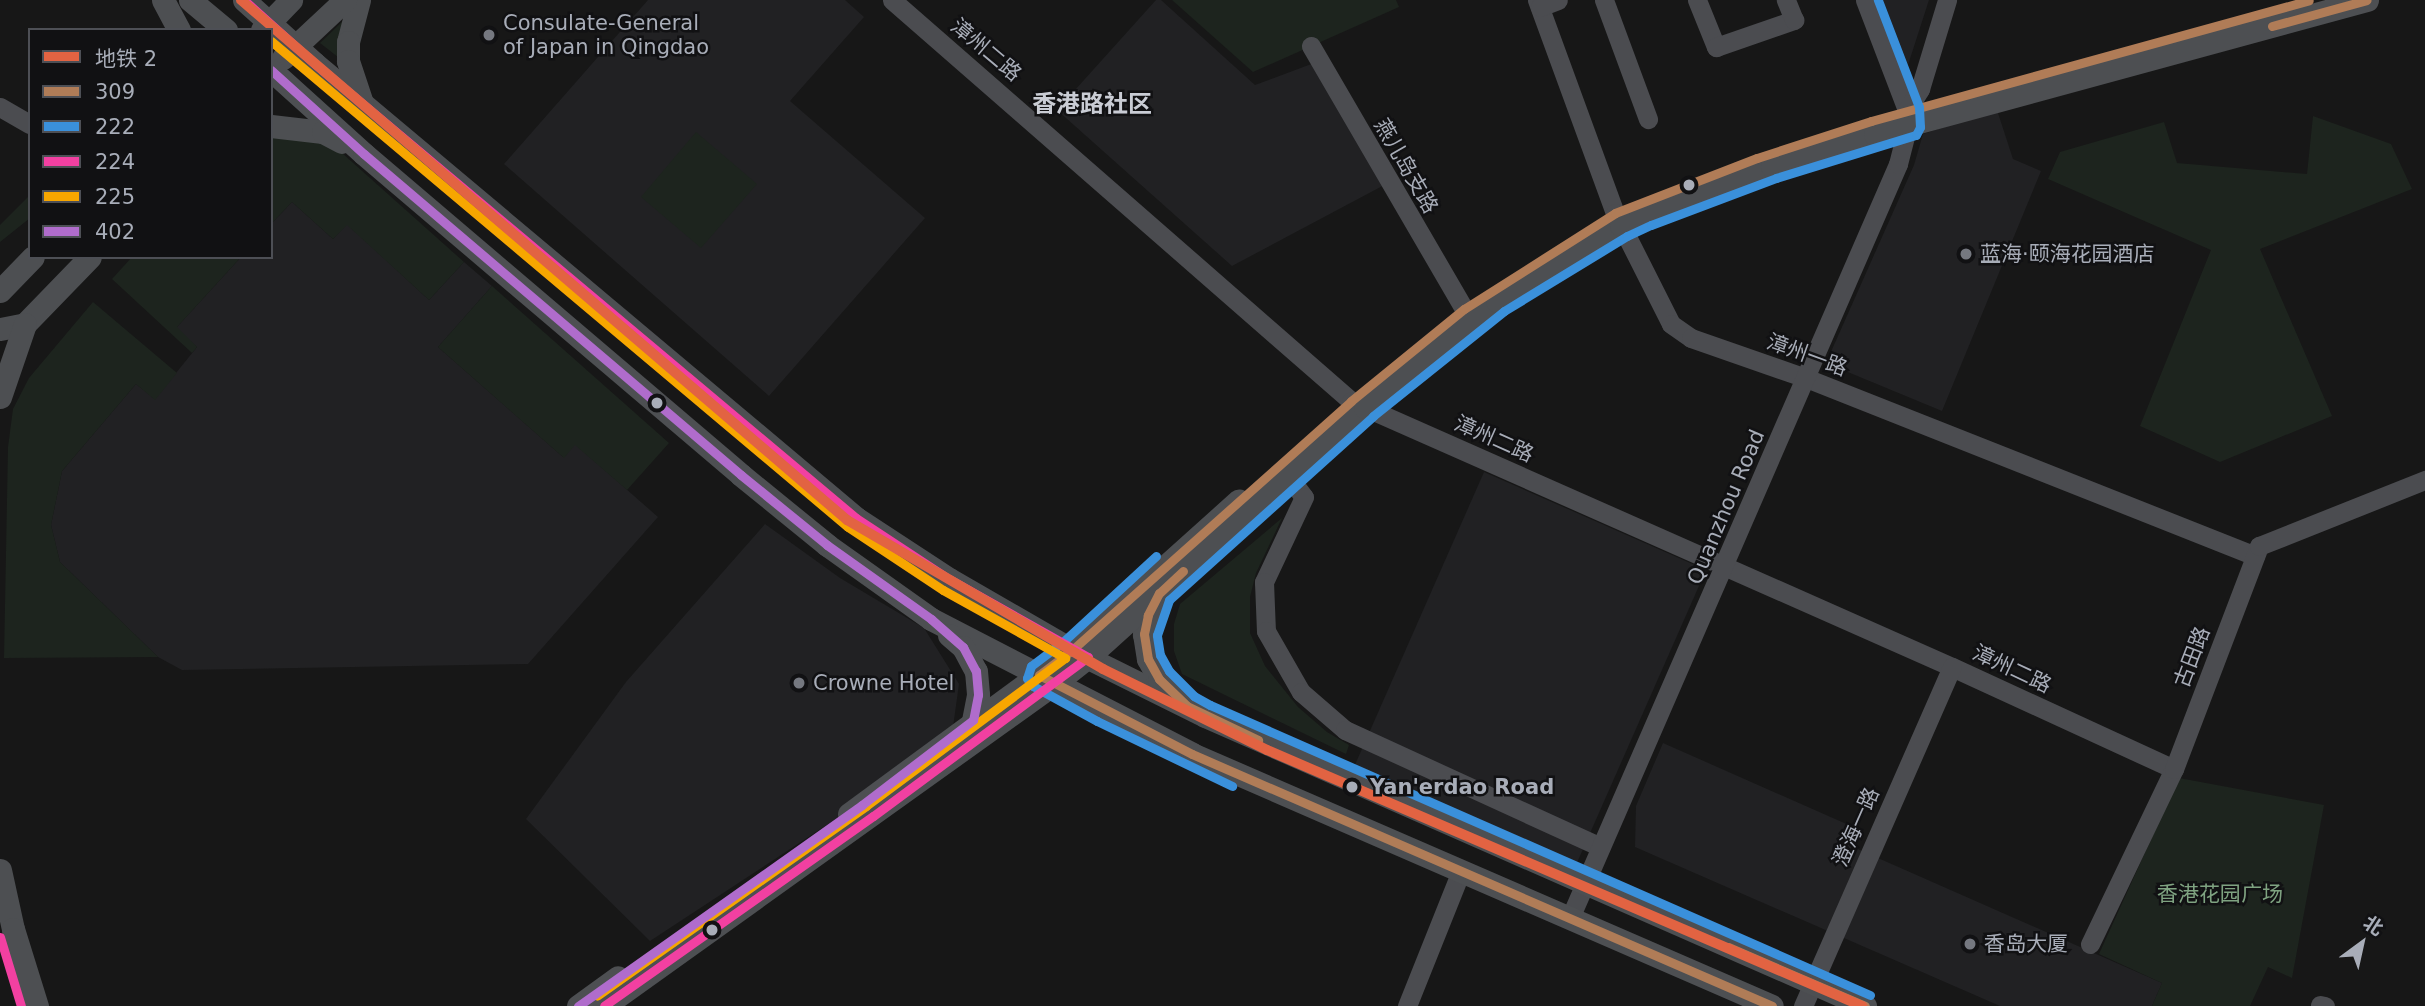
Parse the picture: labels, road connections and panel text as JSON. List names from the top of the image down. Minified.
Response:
{"streets":{"street":["漳州二路","燕儿岛支路","漳州一路","Quanzhou Road","古田路","澄海一路"]},"crossings":[["漳州二路","Quanzhou Road"],["漳州二路","古田路"],["漳州二路","澄海一路"],["漳州一路","Quanzhou Road"],["漳州一路","古田路"]],"districts":["香港路社区"],"parks":["香港花园广场"],"places":["Consulate-General of Japan in Qingdao","蓝海·颐海花园酒店","Crowne Hotel","Yan'erdao Road","香岛大厦"],"lines":["metro line 2","transit line 309","transit line 222","transit line 224","transit line 225","transit line 402"],"legend":["地铁 2","309","222","224","225","402"],"north":"top right"}
